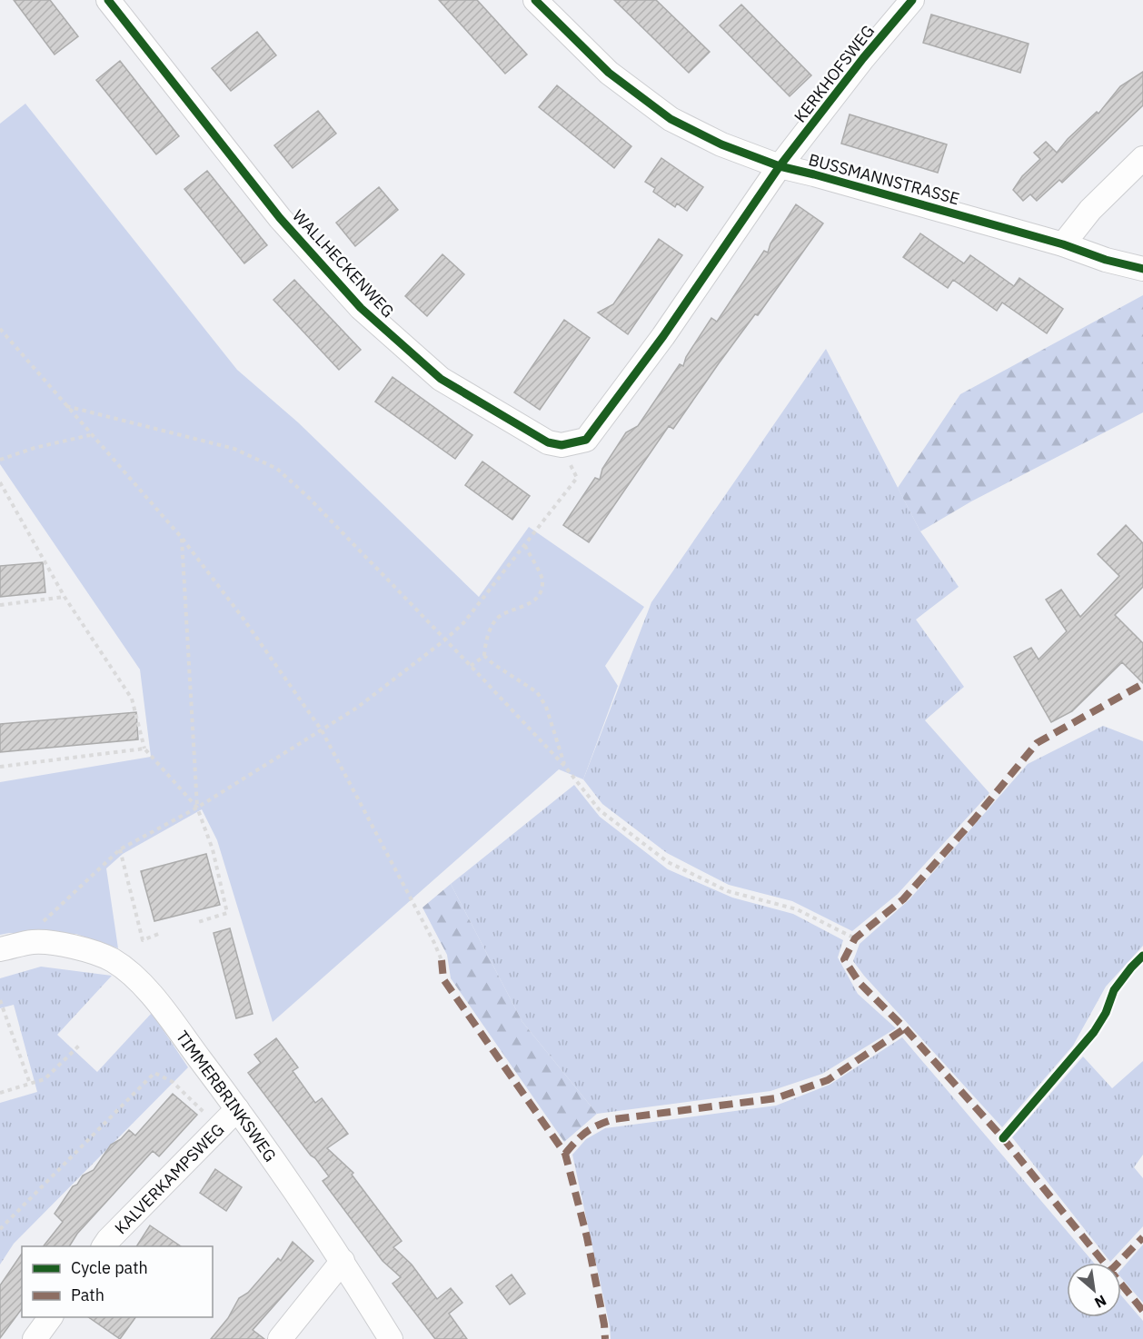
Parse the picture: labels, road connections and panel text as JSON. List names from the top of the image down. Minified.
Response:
{"streets":{"street":["KERKHOFSWEG","BUSSMANNSTRASSE","WALLHECKENWEG","TIMMERBRINKSWEG","KALVERKAMPSWEG"]},"crossings":[["KERKHOFSWEG","BUSSMANNSTRASSE"],["TIMMERBRINKSWEG","KALVERKAMPSWEG"]],"legend":["Cycle path","Path"],"north":"bottom right"}
